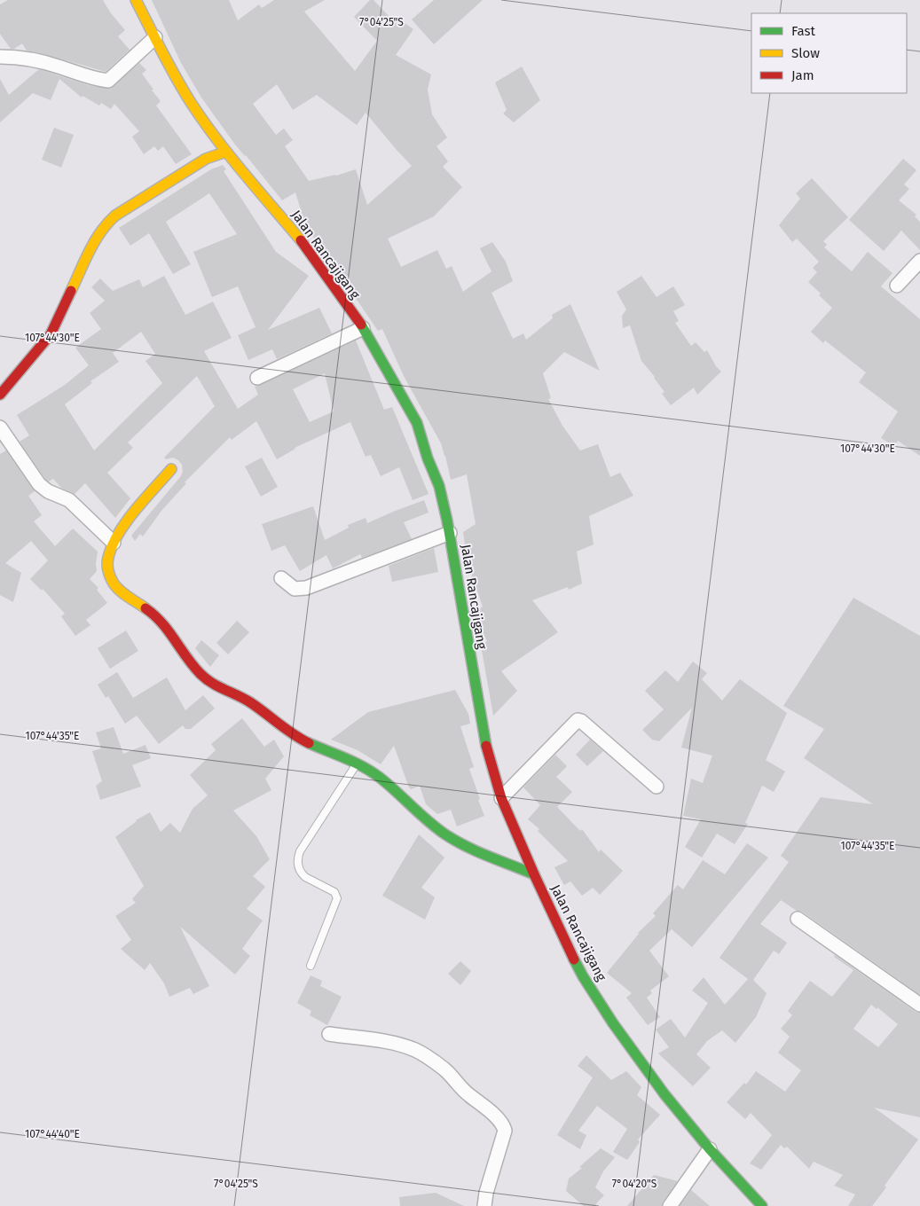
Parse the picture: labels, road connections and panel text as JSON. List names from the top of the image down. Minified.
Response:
{"streets":{"main road":["Jalan Rancajigang"]},"legend":["Fast","Slow","Jam"],"coordinates":["7°04'25\"S","107°44'30\"E","107°44'35\"E","107°44'40\"E","7°04'20\"S"]}
